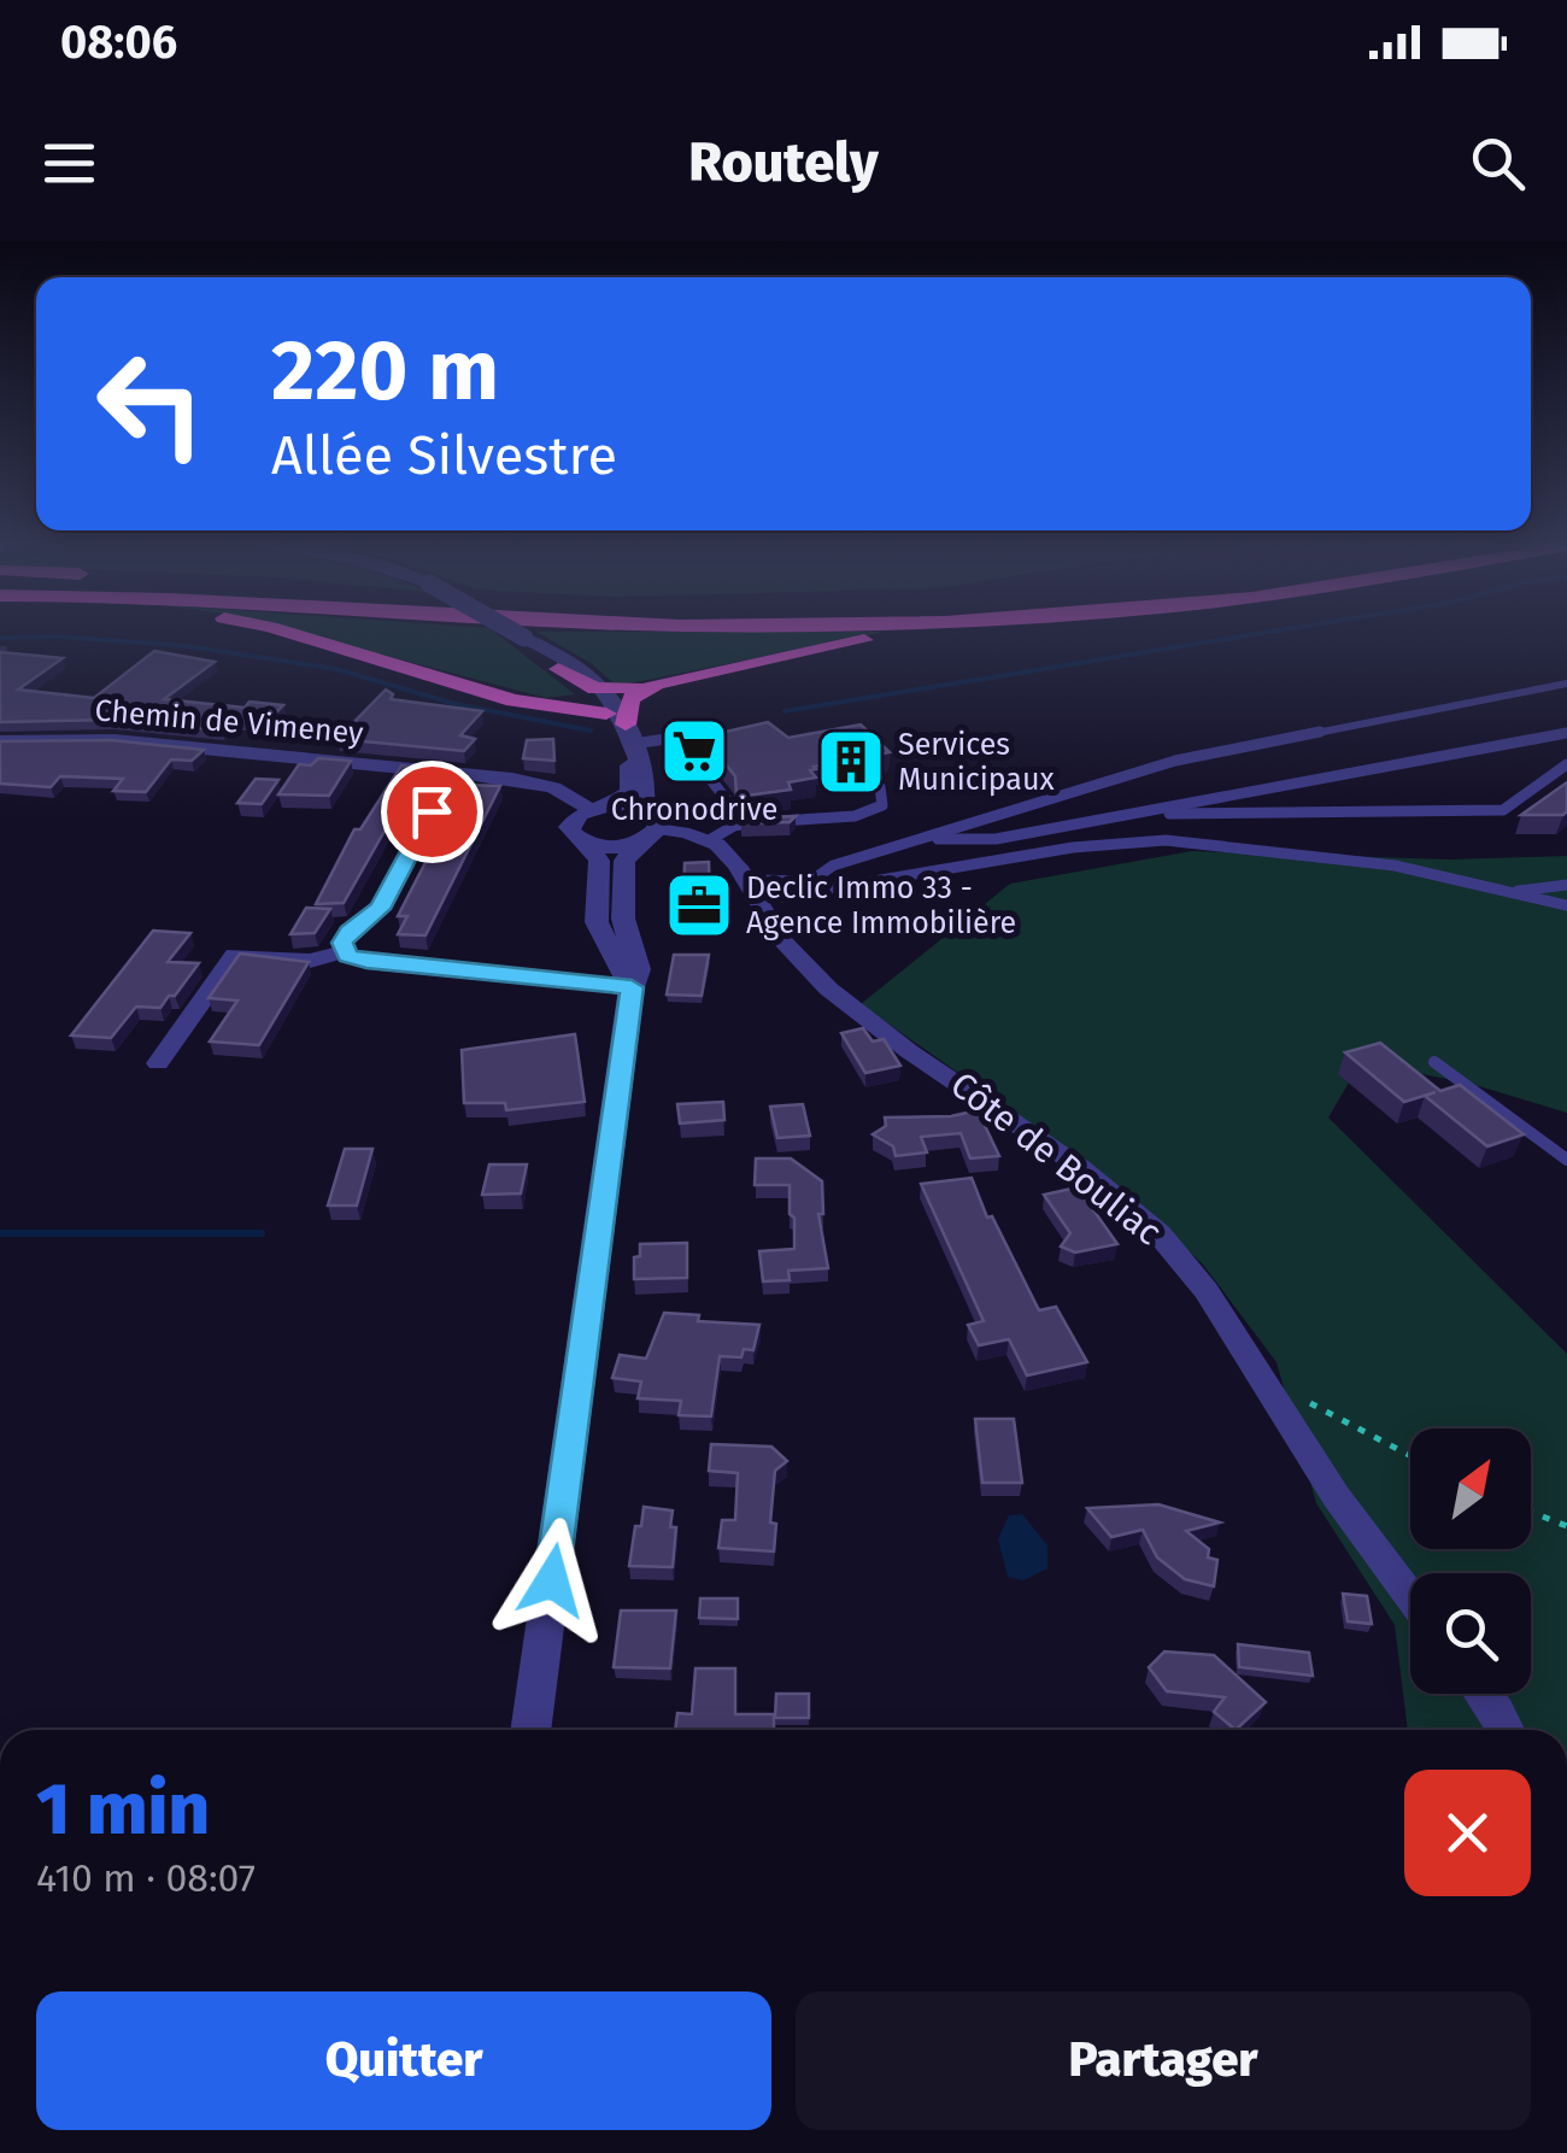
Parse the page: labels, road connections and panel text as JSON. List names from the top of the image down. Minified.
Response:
{"streets":{"street":["Chemin de Vimeney","Côte de Bouliac"]},"places":{"supermarket":["Chronodrive"],"building":["Services Municipaux"],"office":["Declic Immo 33 - Agence Immobilière"]},"north":"top right","page":{"status":"08:06","header":"Routely","turn":["220 m","Allée Silvestre"],"heading":["1 min","410 m · 08:07"],"buttons":["Quitter","Partager"]}}
